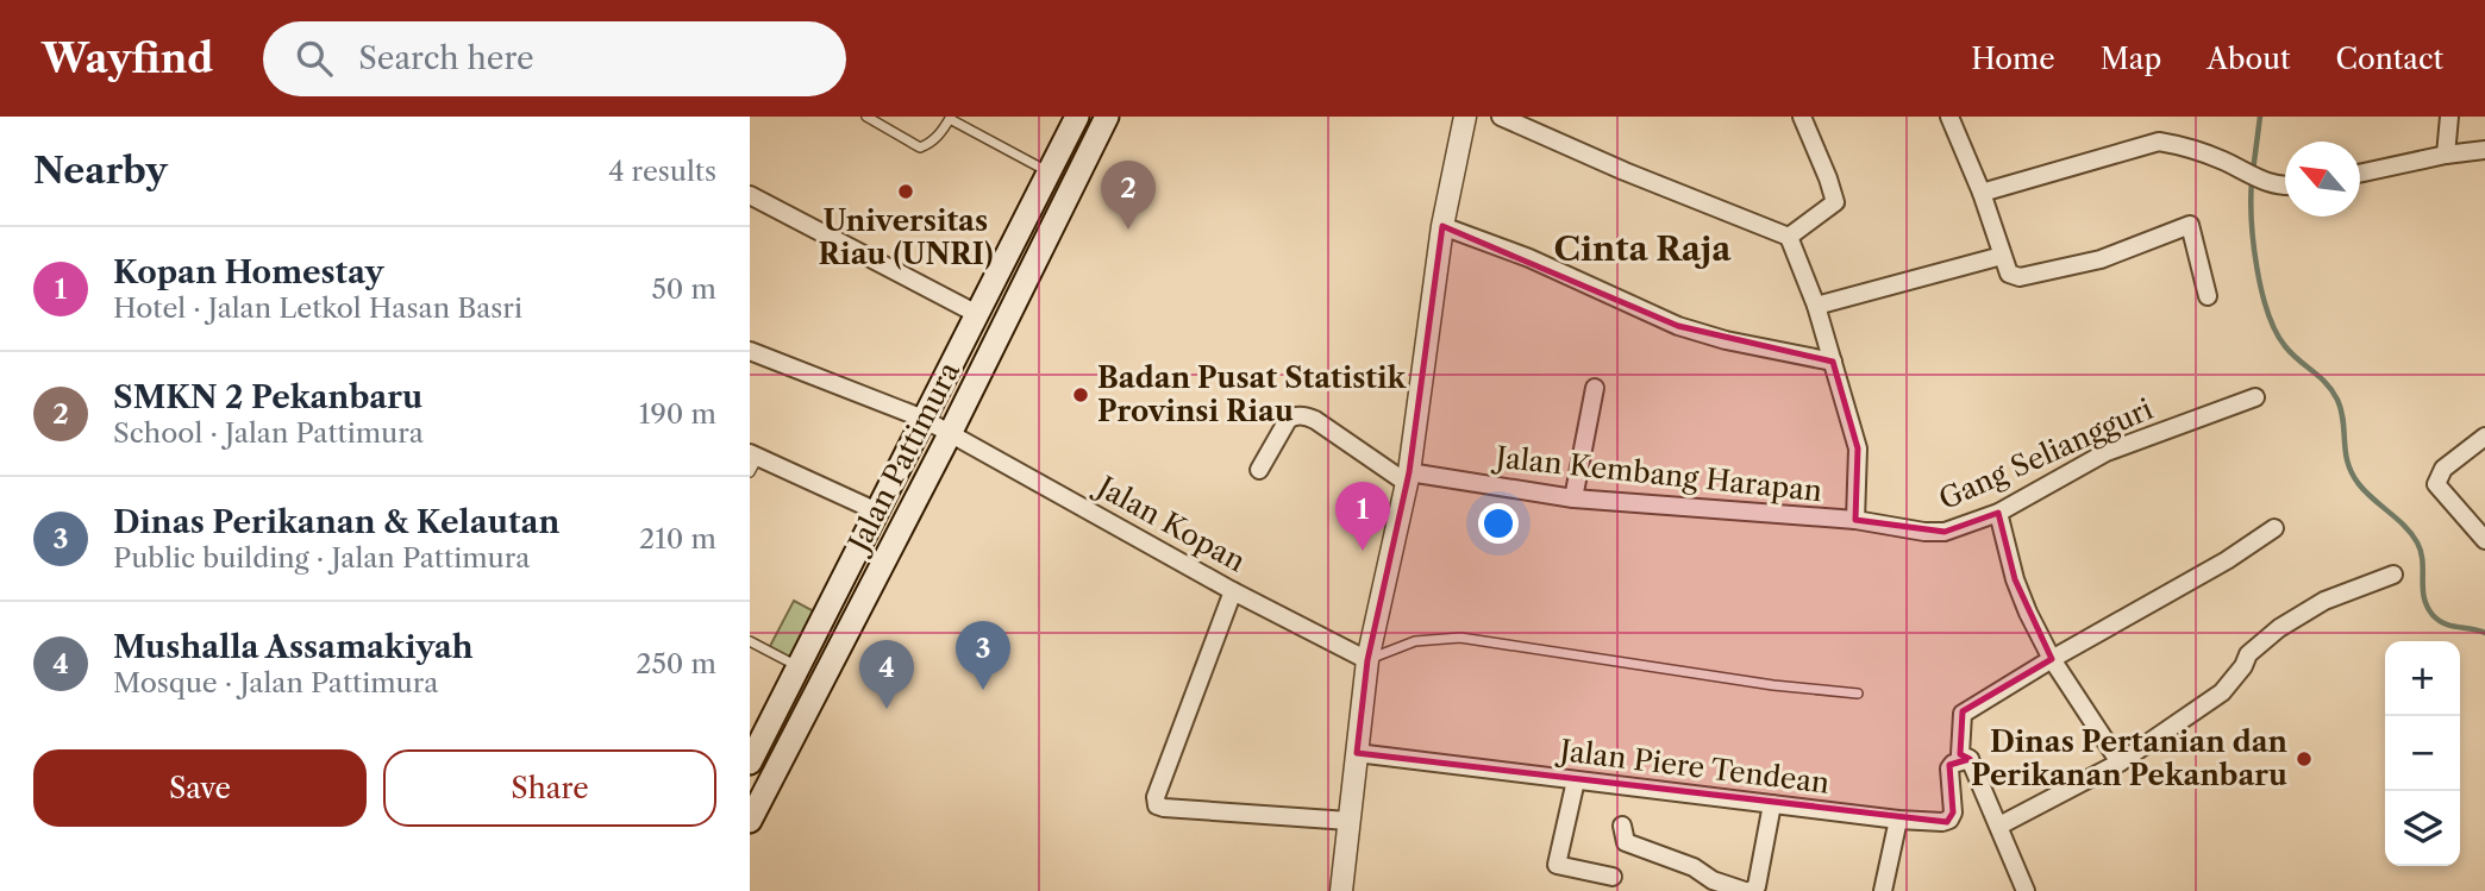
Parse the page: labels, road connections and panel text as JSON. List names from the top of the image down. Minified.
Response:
{"streets":{"main road":["Jalan Pattimura"],"street":["Gang Seliangguri","Jalan Kembang Harapan","Jalan Kopan","Jalan Piere Tendean"]},"crossings":[["Gang Seliangguri","Jalan Kembang Harapan"],["Jalan Pattimura","Jalan Kopan"]],"districts":["Cinta Raja"],"places":["Universitas Riau (UNRI)","Badan Pusat Statistik Provinsi Riau","Dinas Pertanian dan Perikanan Pekanbaru"],"north":"top left","page":{"header":"Wayfind","search":"Search here","nav":["Home","Map","About","Contact"],"heading":["Nearby","4 results"],"pins":["2","1","3","4"],"list":[{"mark":"1","name":"Kopan Homestay","note":"Hotel · Jalan Letkol Hasan Basri","value":"50 m"},{"mark":"2","name":"SMKN 2 Pekanbaru","note":"School · Jalan Pattimura","value":"190 m"},{"mark":"3","name":"Dinas Perikanan & Kelautan","note":"Public building · Jalan Pattimura","value":"210 m"},{"mark":"4","name":"Mushalla Assamakiyah","note":"Mosque · Jalan Pattimura","value":"250 m"}],"map_buttons":["+","−"],"buttons":["Save","Share"]}}
